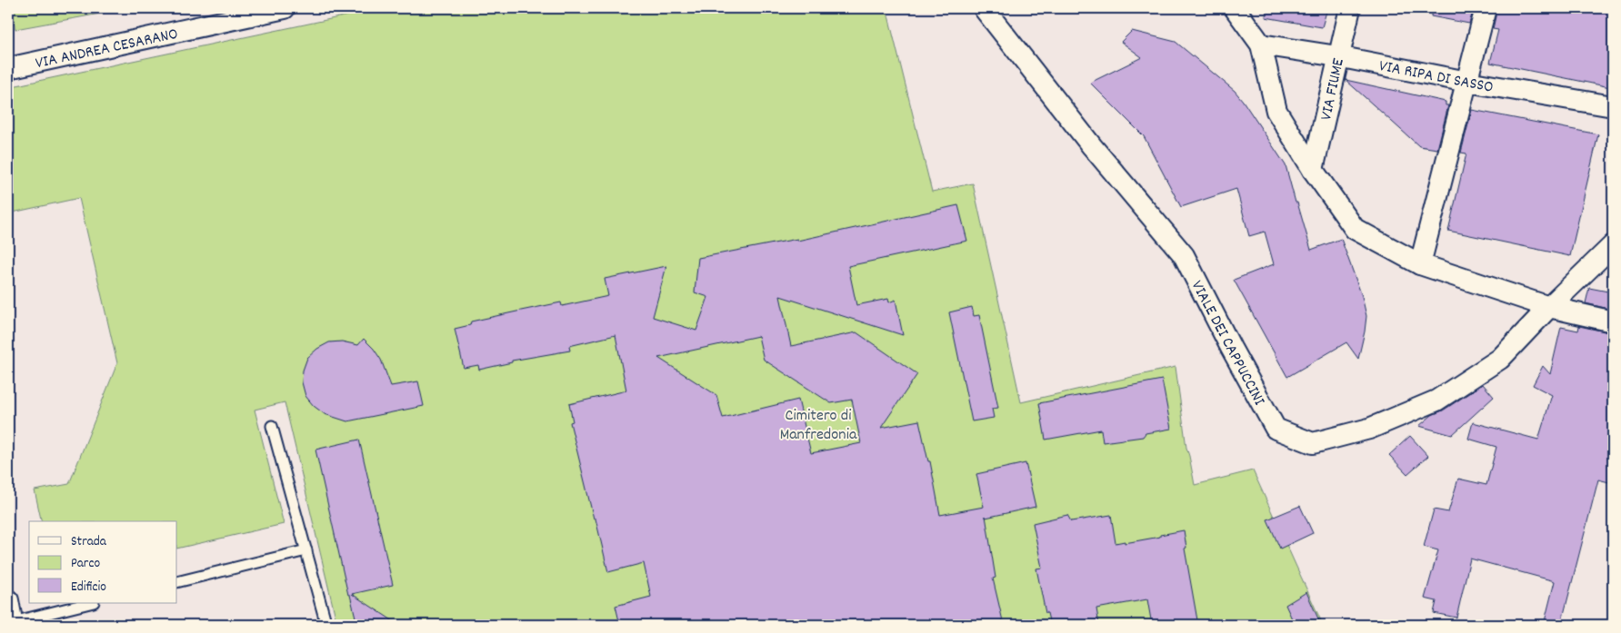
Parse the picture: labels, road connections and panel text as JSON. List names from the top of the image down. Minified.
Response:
{"streets":{"street":["VIA ANDREA CESARANO","VIA RIPA DI SASSO","VIA FIUME","VIALE DEI CAPPUCCINI"]},"crossings":[["VIA RIPA DI SASSO","VIA FIUME"]],"parks":["Cimitero di Manfredonia"],"legend":["Strada","Parco","Edificio"]}
